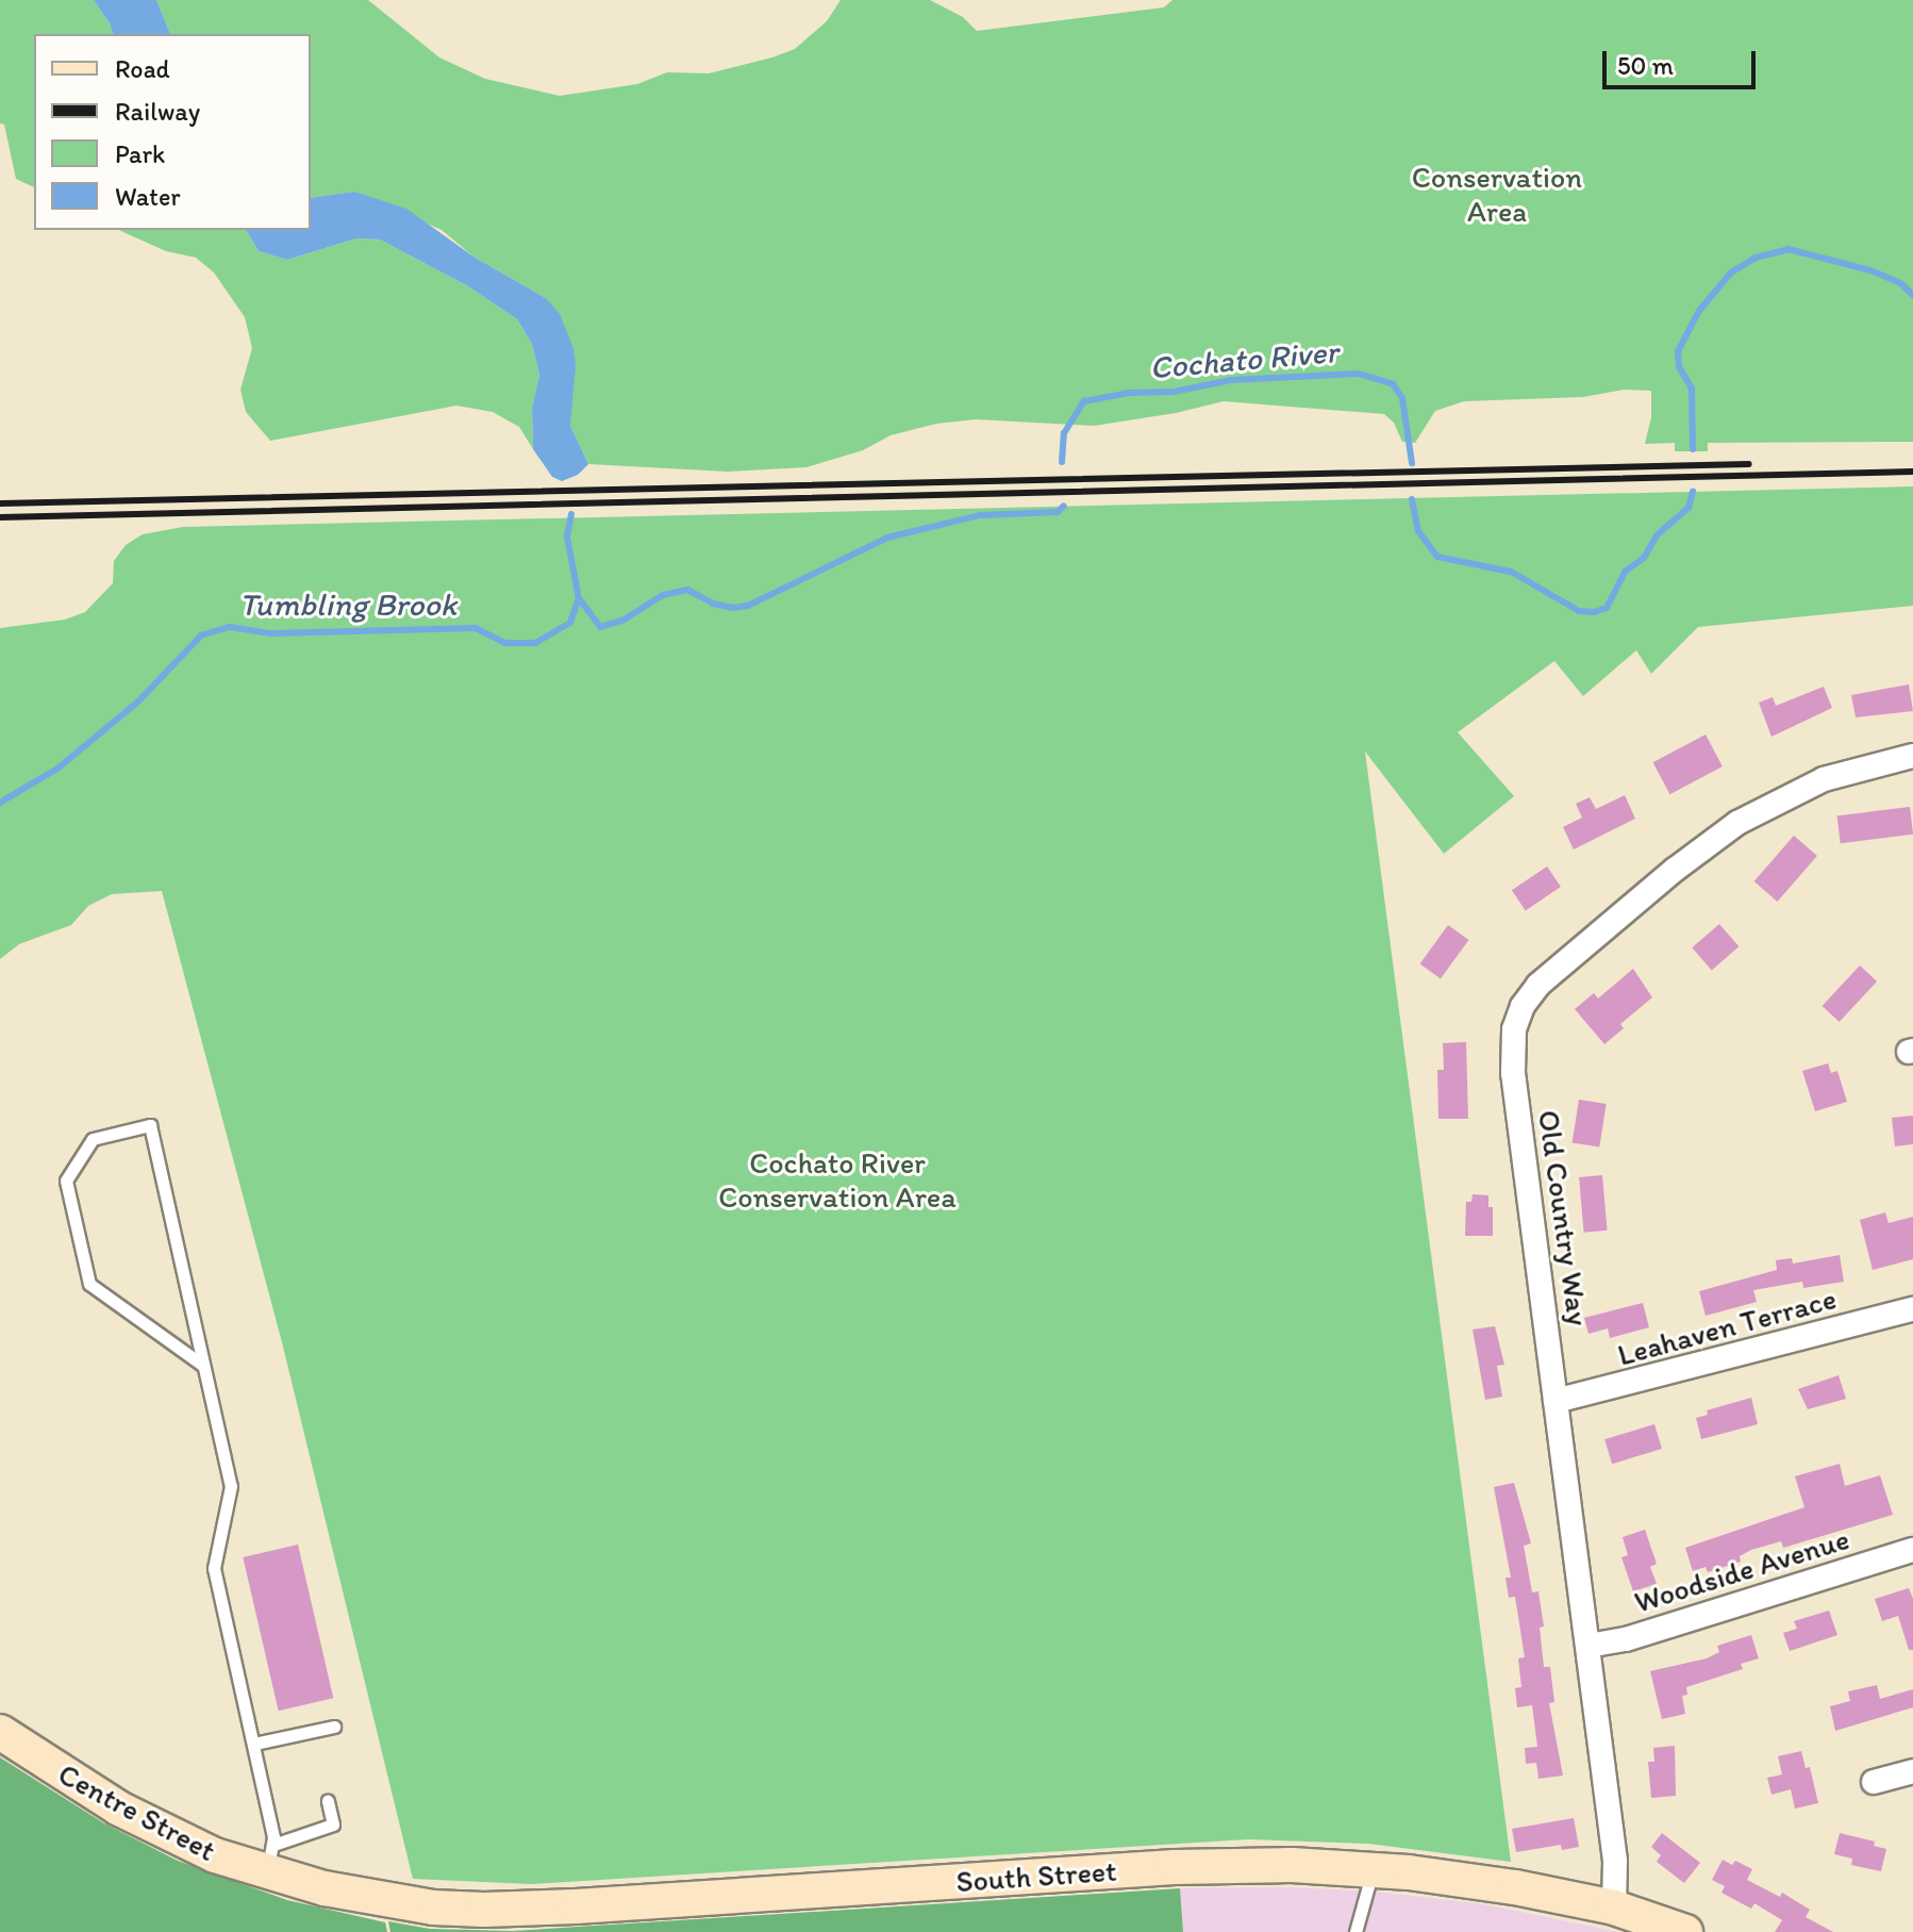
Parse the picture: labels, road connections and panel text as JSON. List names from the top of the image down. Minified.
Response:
{"streets":{"main road":["Centre Street","South Street"],"street":["Old Country Way","Leahaven Terrace","Woodside Avenue"]},"crossings":[["Old Country Way","Leahaven Terrace"],["Old Country Way","Woodside Avenue"],["Old Country Way","South Street"],["Centre Street","South Street"]],"water":["Cochato River","Tumbling Brook"],"parks":["Conservation Area","Cochato River Conservation Area"],"legend":["Road","Railway","Park","Water"],"scale_bar":"50 m"}
